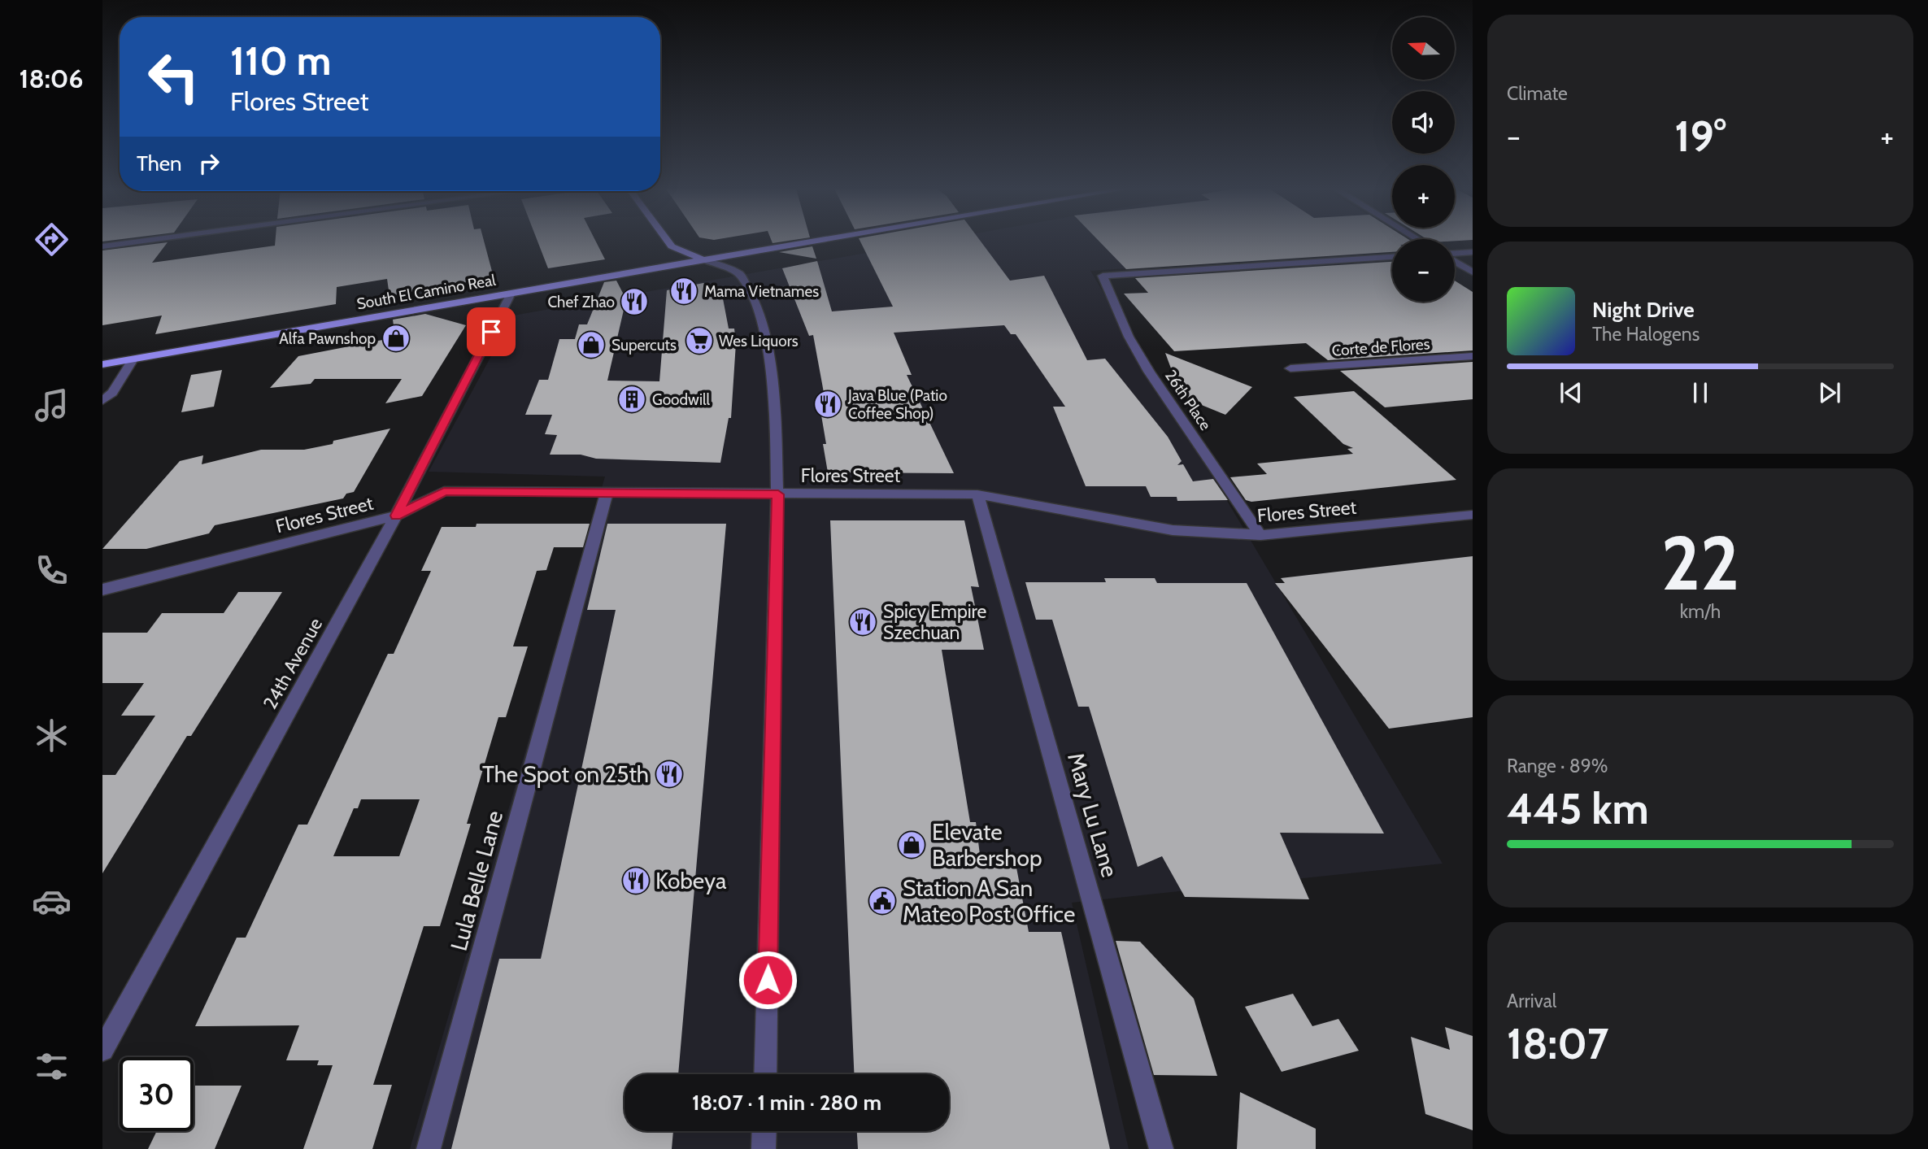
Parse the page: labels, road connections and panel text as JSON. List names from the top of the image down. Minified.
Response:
{"streets":{"main road":["South El Camino Real"],"street":["Corte de Flores","26th Place","Flores Street","24th Avenue","Mary Lu Lane","Lula Belle Lane"]},"crossings":[["South El Camino Real","24th Avenue"],["26th Place","Flores Street"],["Flores Street","24th Avenue"],["Flores Street","Mary Lu Lane"],["Flores Street","Lula Belle Lane"]],"places":{"restaurant":["Mama Vietnames","Chef Zhao","Java Blue (Patio Coffee Shop)","Spicy Empire Szechuan","The Spot on 25th","Kobeya"],"shop":["Alfa Pawnshop","Supercuts","Elevate Barbershop"],"supermarket":["Wes Liquors"],"building":["Goodwill"],"public building":["Station A San Mateo Post Office"]},"north":"left","page":{"tabs":"18:06","tile":["Climate",["22","km/h"],["Range · 89%","445 km"],["Arrival","18:07"]],"map_buttons":["+","−"],"turn":["110 m","Flores Street"],"heat":["−","19°","+"],"then":"Then","song":["Night Drive","The Halogens"],"limit":"30","trip":"18:07 · 1 min · 280 m"}}
